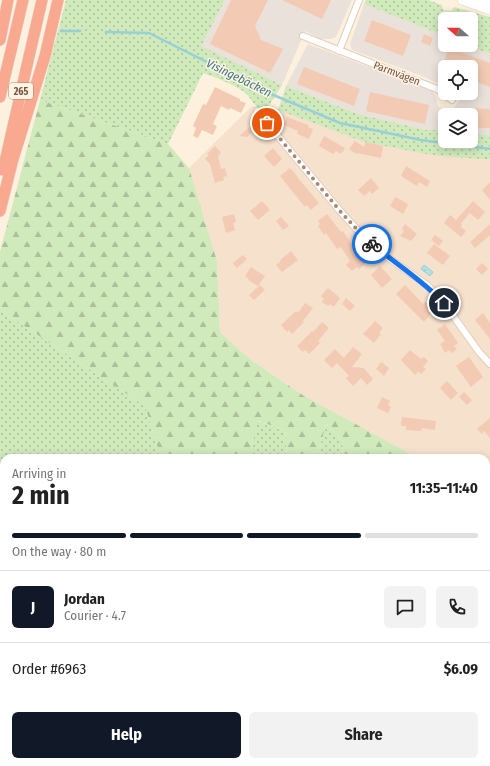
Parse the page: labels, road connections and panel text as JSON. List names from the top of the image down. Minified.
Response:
{"streets":{"highway":["265"],"street":["Parmvägen"]},"water":["Visingebäcken"],"north":"left","page":{"heading":["2 min","Arriving in","11:35–11:40"],"panel":["Jordan","Courier · 4.7","Order #6963","$6.09"],"bar":"On the way · 80 m","round":"J","buttons":["Help","Share"]}}
